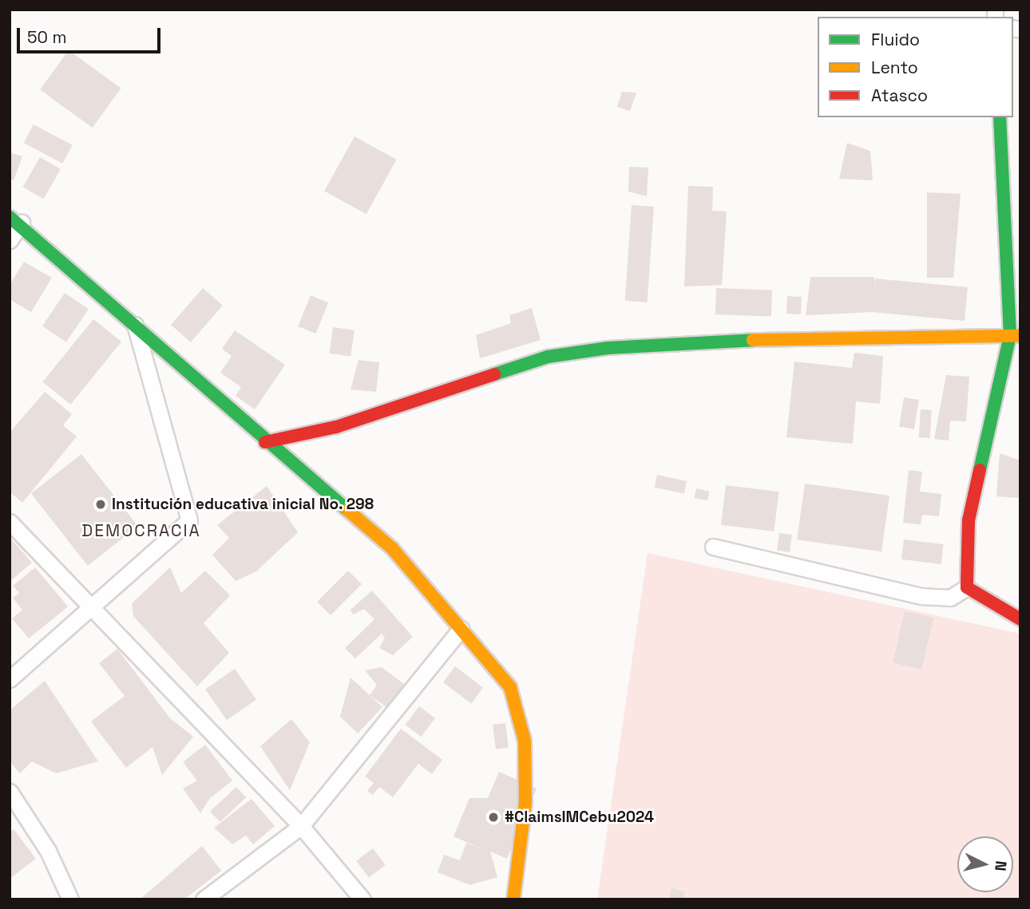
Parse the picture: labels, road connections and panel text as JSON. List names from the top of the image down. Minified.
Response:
{"districts":["DEMOCRACIA"],"places":["Institución educativa inicial No. 298","#ClaimsIMCebu2024"],"legend":["Fluido","Lento","Atasco"],"scale_bar":"50 m","north":"right"}
